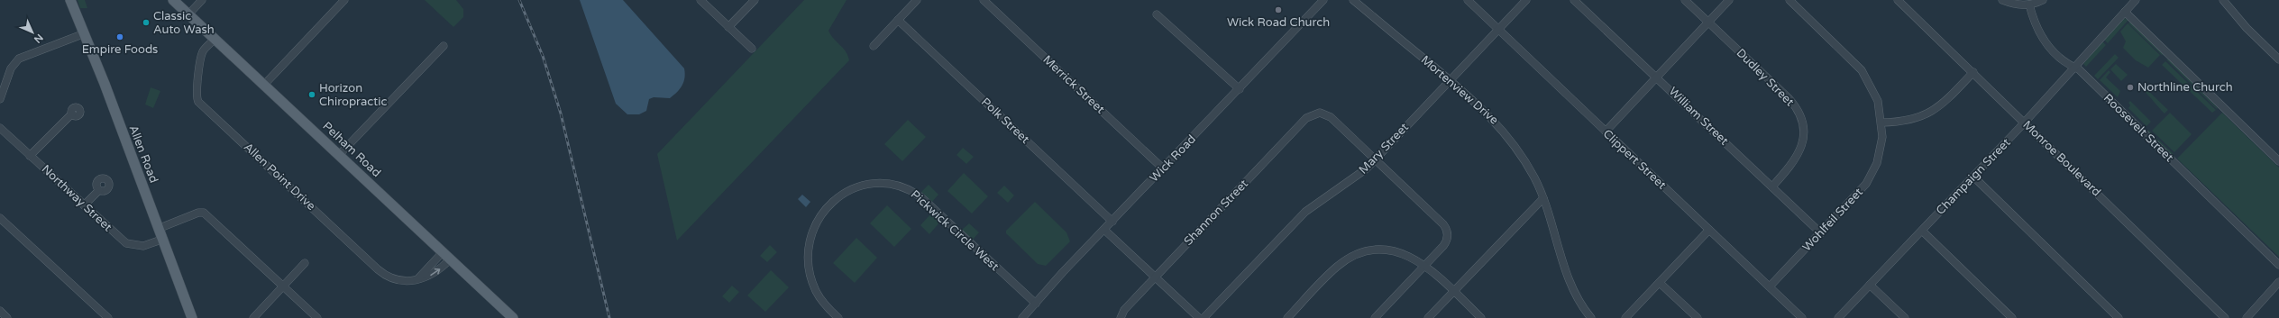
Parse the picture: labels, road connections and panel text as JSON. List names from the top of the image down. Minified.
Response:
{"streets":{"main road":["Pelham Road","Allen Road"],"street":["Dudley Street","Merrick Street","Mortenview Drive","William Street","Polk Street","Roosevelt Street","Mary Street","Wick Road","Monroe Boulevard","Clippert Street","Allen Point Drive","Champaign Street","Northway Street","Shannon Street","Wohlfeil Street","Pickwick Circle West"]},"crossings":[["Dudley Street","William Street"],["Merrick Street","Wick Road"],["Mortenview Drive","Mary Street"],["William Street","Wohlfeil Street"],["Polk Street","Wick Road"],["Roosevelt Street","Champaign Street"],["Mary Street","Clippert Street"],["Mary Street","Shannon Street"],["Pelham Road","Allen Point Drive"],["Allen Road","Northway Street"],["Wick Road","Pickwick Circle West"],["Monroe Boulevard","Champaign Street"],["Clippert Street","Wohlfeil Street"]],"places":["Wick Road Church","Classic Auto Wash","Empire Foods","Northline Church","Horizon Chiropractic"],"north":"bottom right"}
